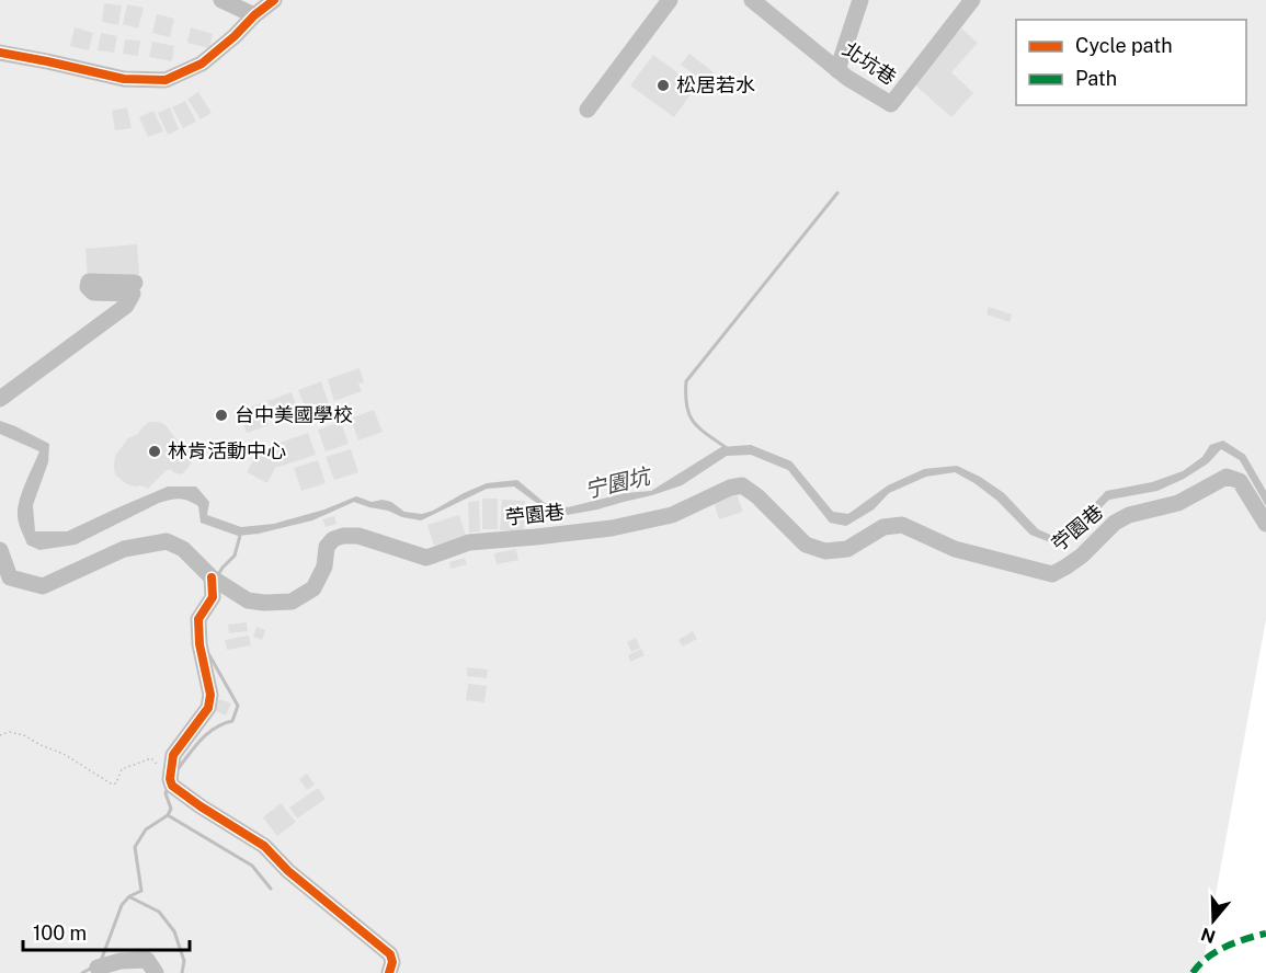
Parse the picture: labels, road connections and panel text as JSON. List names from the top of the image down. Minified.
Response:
{"streets":{"street":["北坑巷","苧園巷"]},"water":["宁園坑"],"places":["松居若水","台中美國學校","林肯活動中心"],"legend":["Cycle path","Path"],"scale_bar":"100 m","north":"bottom"}
